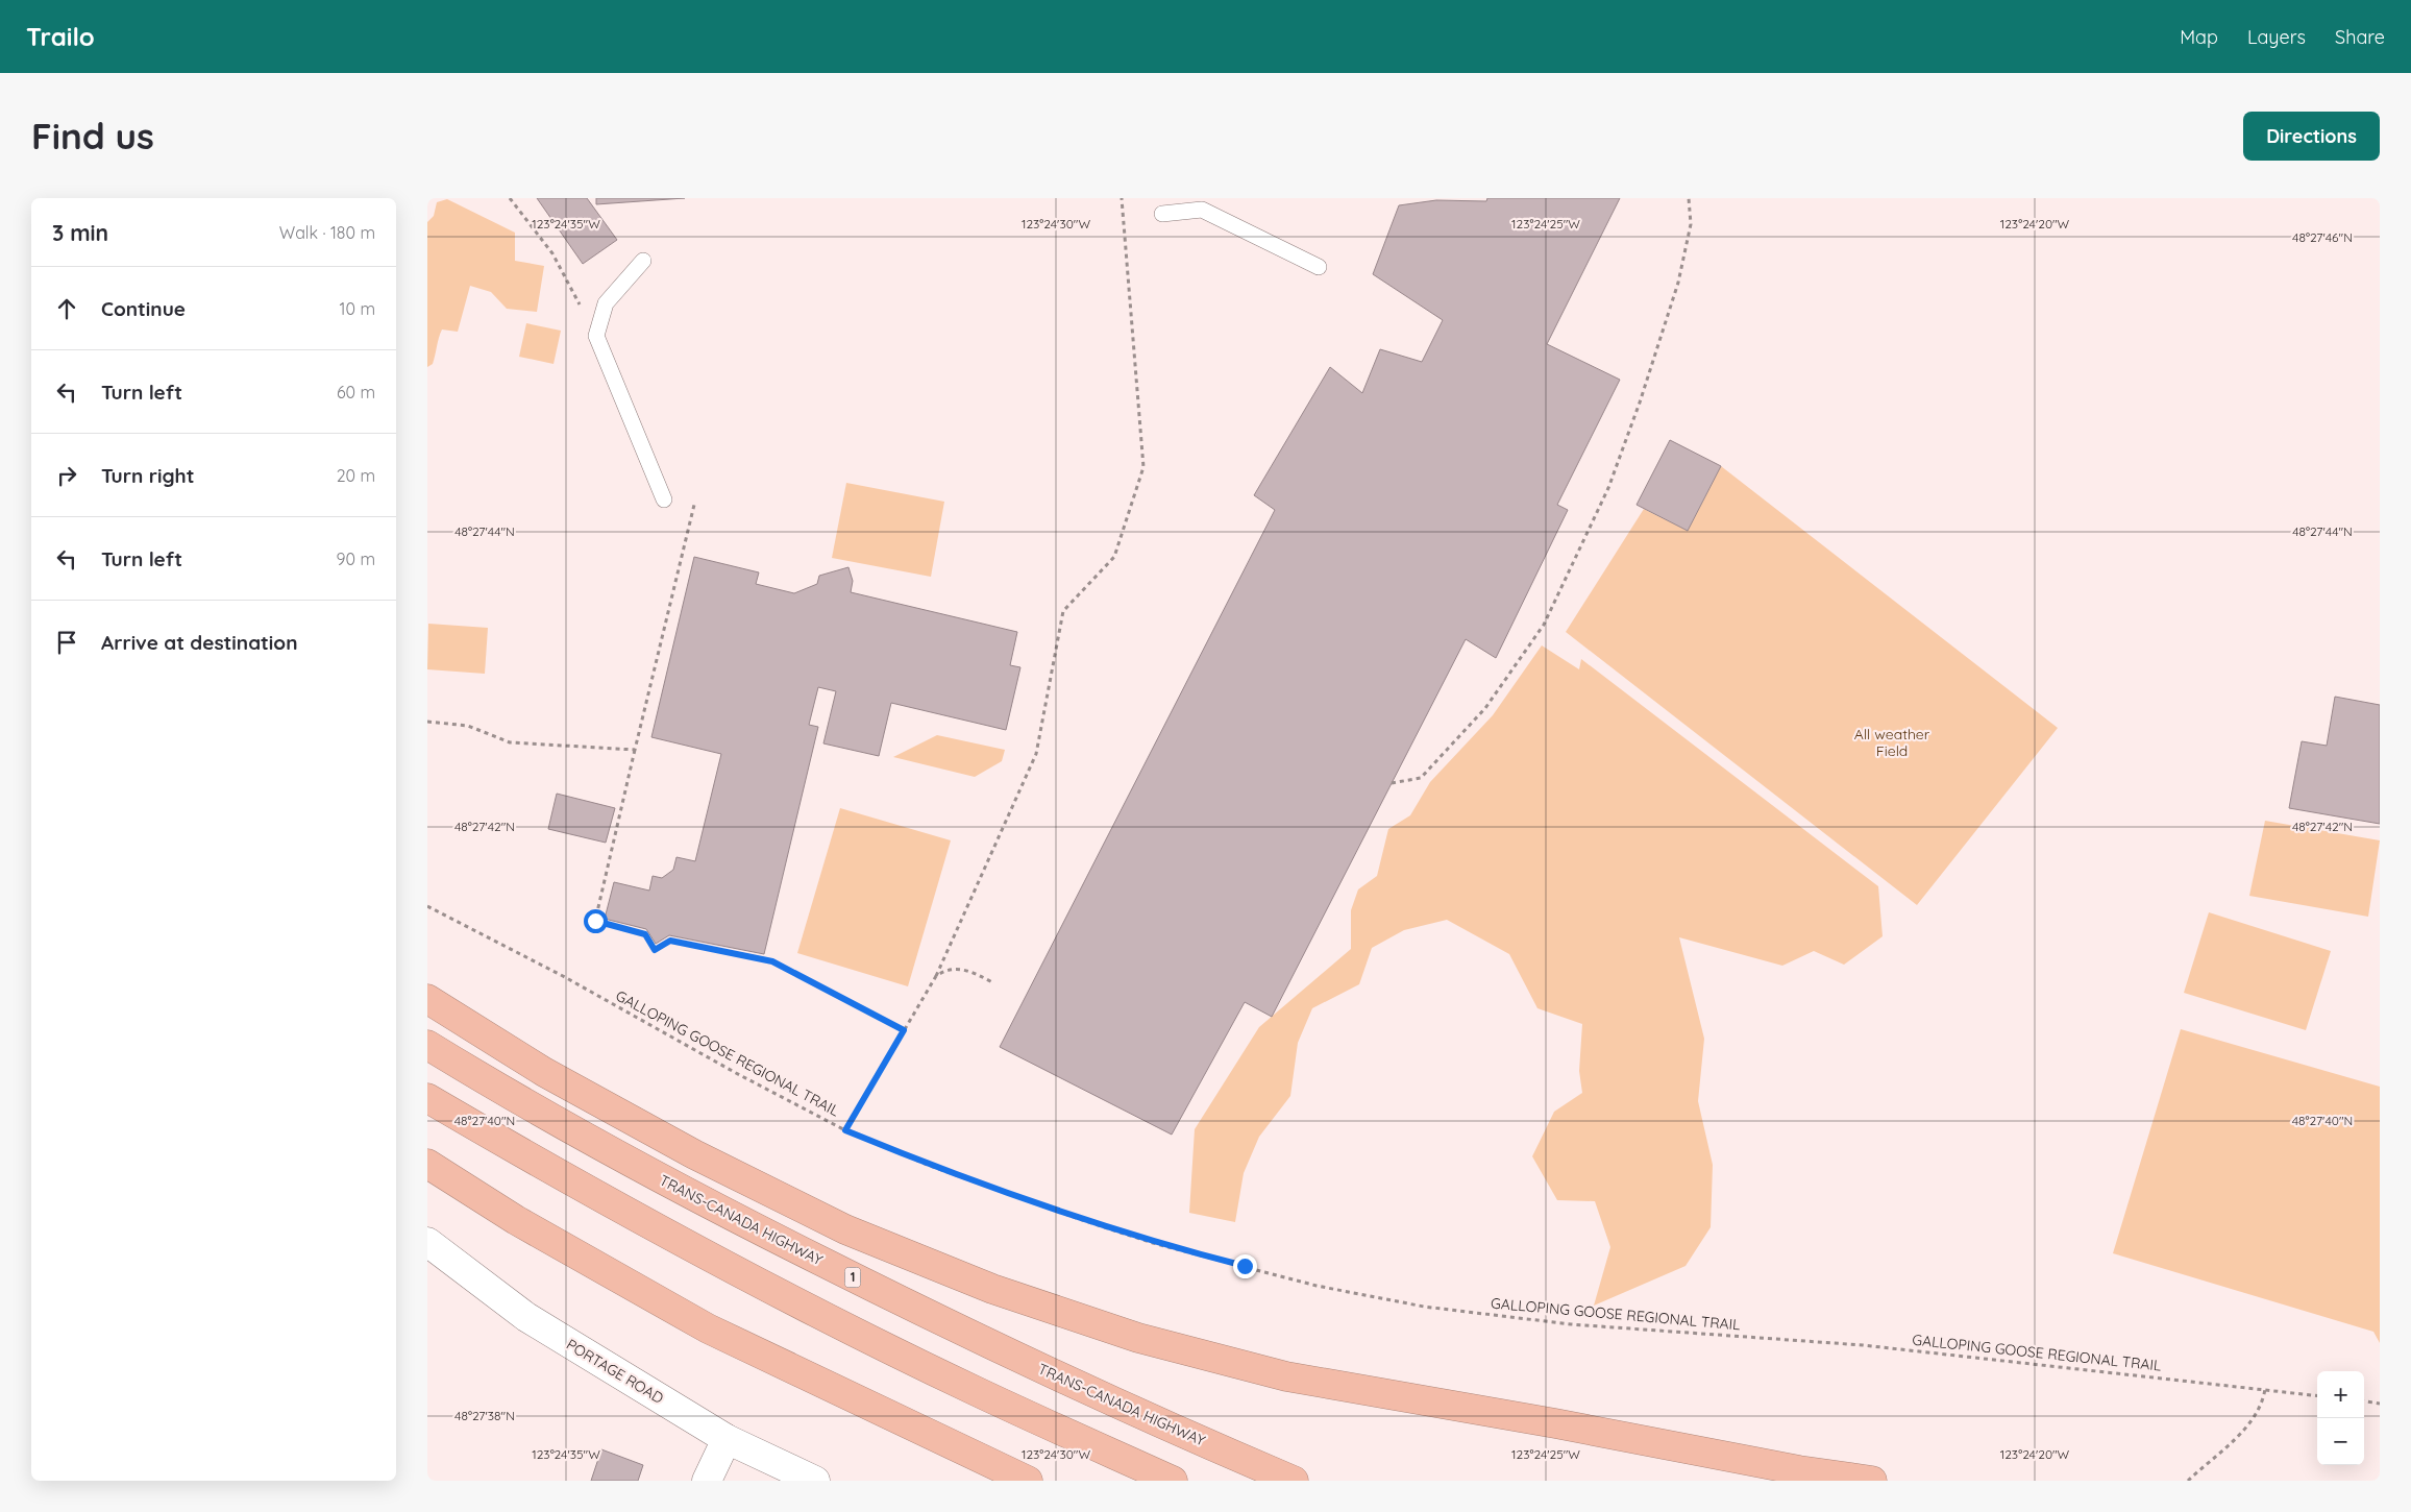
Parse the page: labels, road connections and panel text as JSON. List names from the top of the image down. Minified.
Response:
{"streets":{"highway":["TRANS-CANADA HIGHWAY","1"],"street":["PORTAGE ROAD"],"path":["GALLOPING GOOSE REGIONAL TRAIL"]},"parks":["All weather Field"],"page":{"header":"Trailo","nav":["Map","Layers","Share"],"buttons":"Directions","title":"Find us","heading":["3 min","Walk · 180 m"],"list":[["Continue","10 m"],["Turn left","60 m"],["Turn right","20 m"],["Turn left","90 m"],"Arrive at destination"],"map_buttons":["+","−"]},"coordinates":["123°24'35\"W","123°24'30\"W","123°24'25\"W","123°24'20\"W","48°27'46\"N","48°27'44\"N","48°27'42\"N","48°27'40\"N","48°27'38\"N"]}
